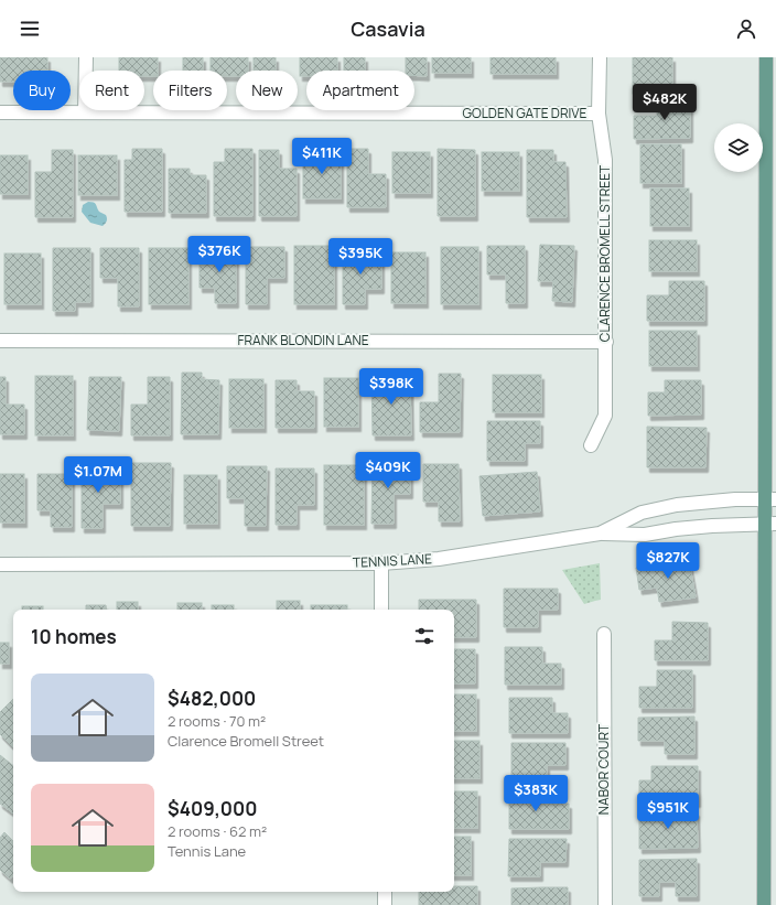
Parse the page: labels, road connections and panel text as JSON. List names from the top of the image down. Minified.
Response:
{"streets":{"street":["GOLDEN GATE DRIVE","CLARENCE BROMELL STREET","FRANK BLONDIN LANE","TENNIS LANE","NABOR COURT"]},"crossings":[["GOLDEN GATE DRIVE","CLARENCE BROMELL STREET"],["CLARENCE BROMELL STREET","FRANK BLONDIN LANE"]],"page":{"header":"Casavia","chip":["Buy","Rent","Filters","New","Apartment"],"price":["$482K","$411K","$376K","$395K","$398K","$409K","$1.07M","$827K","$383K","$951K"],"heading":"10 homes","list":[{"name":"$482,000","note":"2 rooms · 70 m² · Clarence Bromell Street"},{"name":"$409,000","note":"2 rooms · 62 m² · Tennis Lane"}]}}
